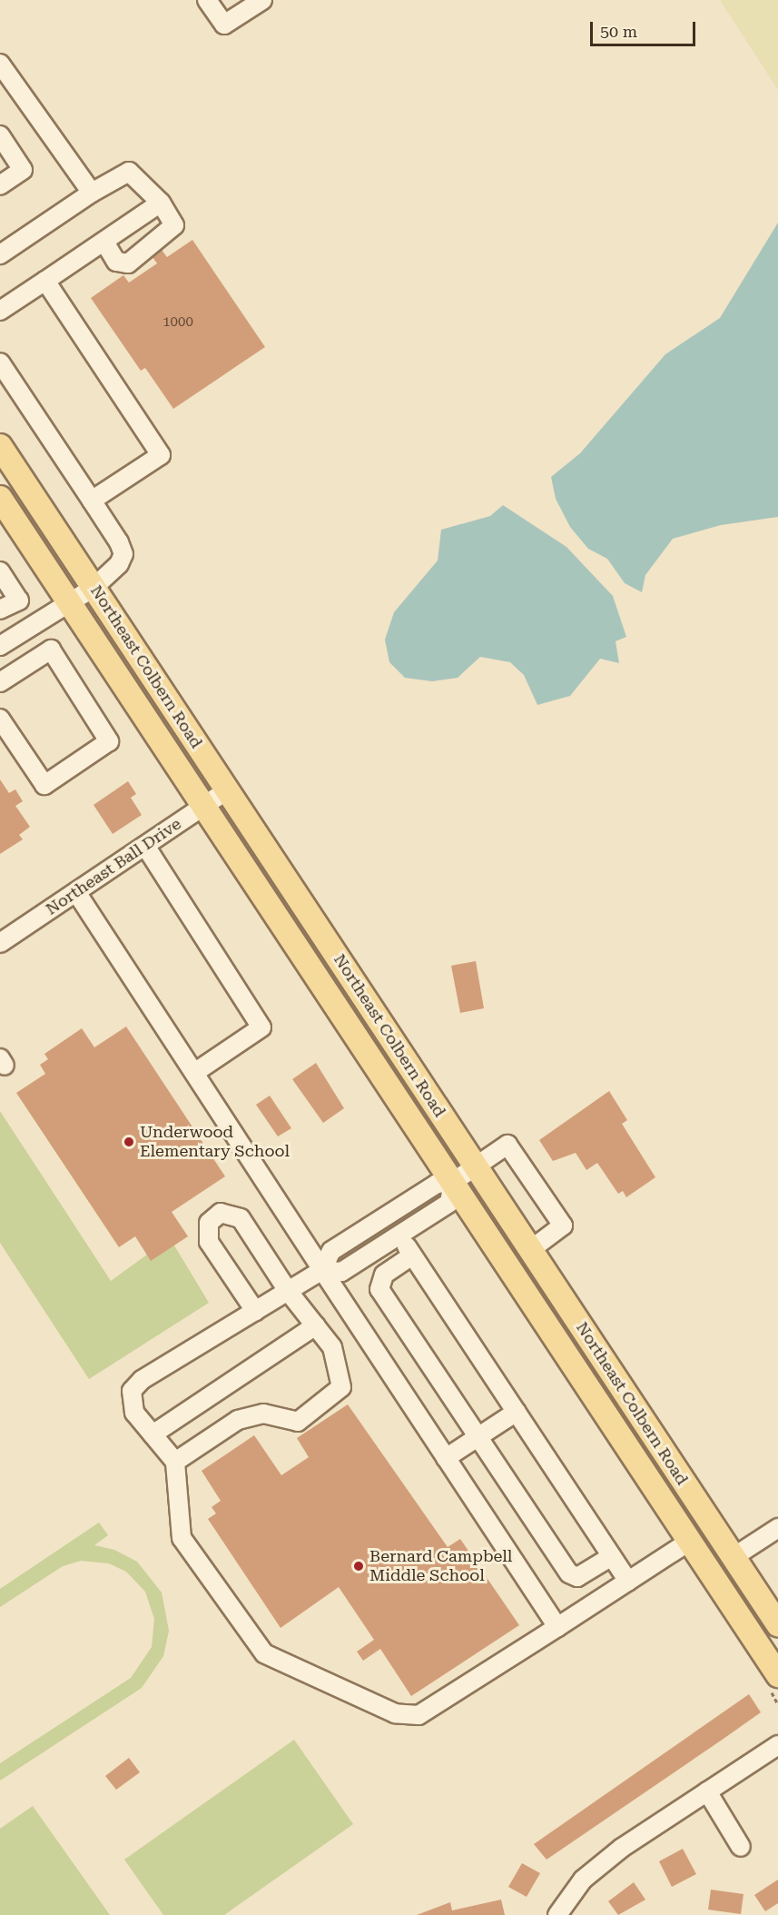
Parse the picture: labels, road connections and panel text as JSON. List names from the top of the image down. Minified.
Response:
{"streets":{"main road":["Northeast Colbern Road"],"street":["Northeast Ball Drive"]},"crossings":[["Northeast Colbern Road","Northeast Ball Drive"]],"places":["Underwood Elementary School","Bernard Campbell Middle School"],"house_numbers":["1000"],"scale_bar":"50 m"}
